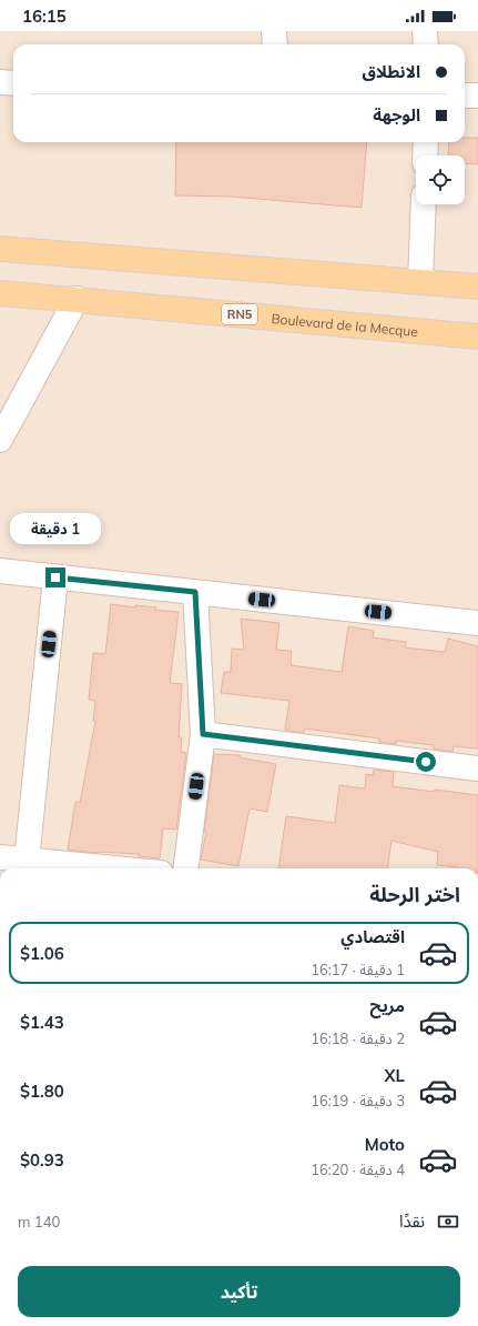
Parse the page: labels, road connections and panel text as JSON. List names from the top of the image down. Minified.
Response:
{"streets":{"main road":["RN5","Boulevard de la Mecque"]},"page":{"status":"16:15","banner":["الانطلاق","الوجهة"],"bubble":"1 دقيقة","heading":"اختر الرحلة","list":[{"name":"اقتصادي","note":"1 دقيقة · 16:17","value":"$1.06"},{"name":"مريح","note":"2 دقيقة · 16:18","value":"$1.43"},{"name":"XL","note":"3 دقيقة · 16:19","value":"$1.80"},{"name":"Moto","note":"4 دقيقة · 16:20","value":"$0.93"}],"pay":["نقدًا","140 m"],"buttons":"تأكيد"}}
